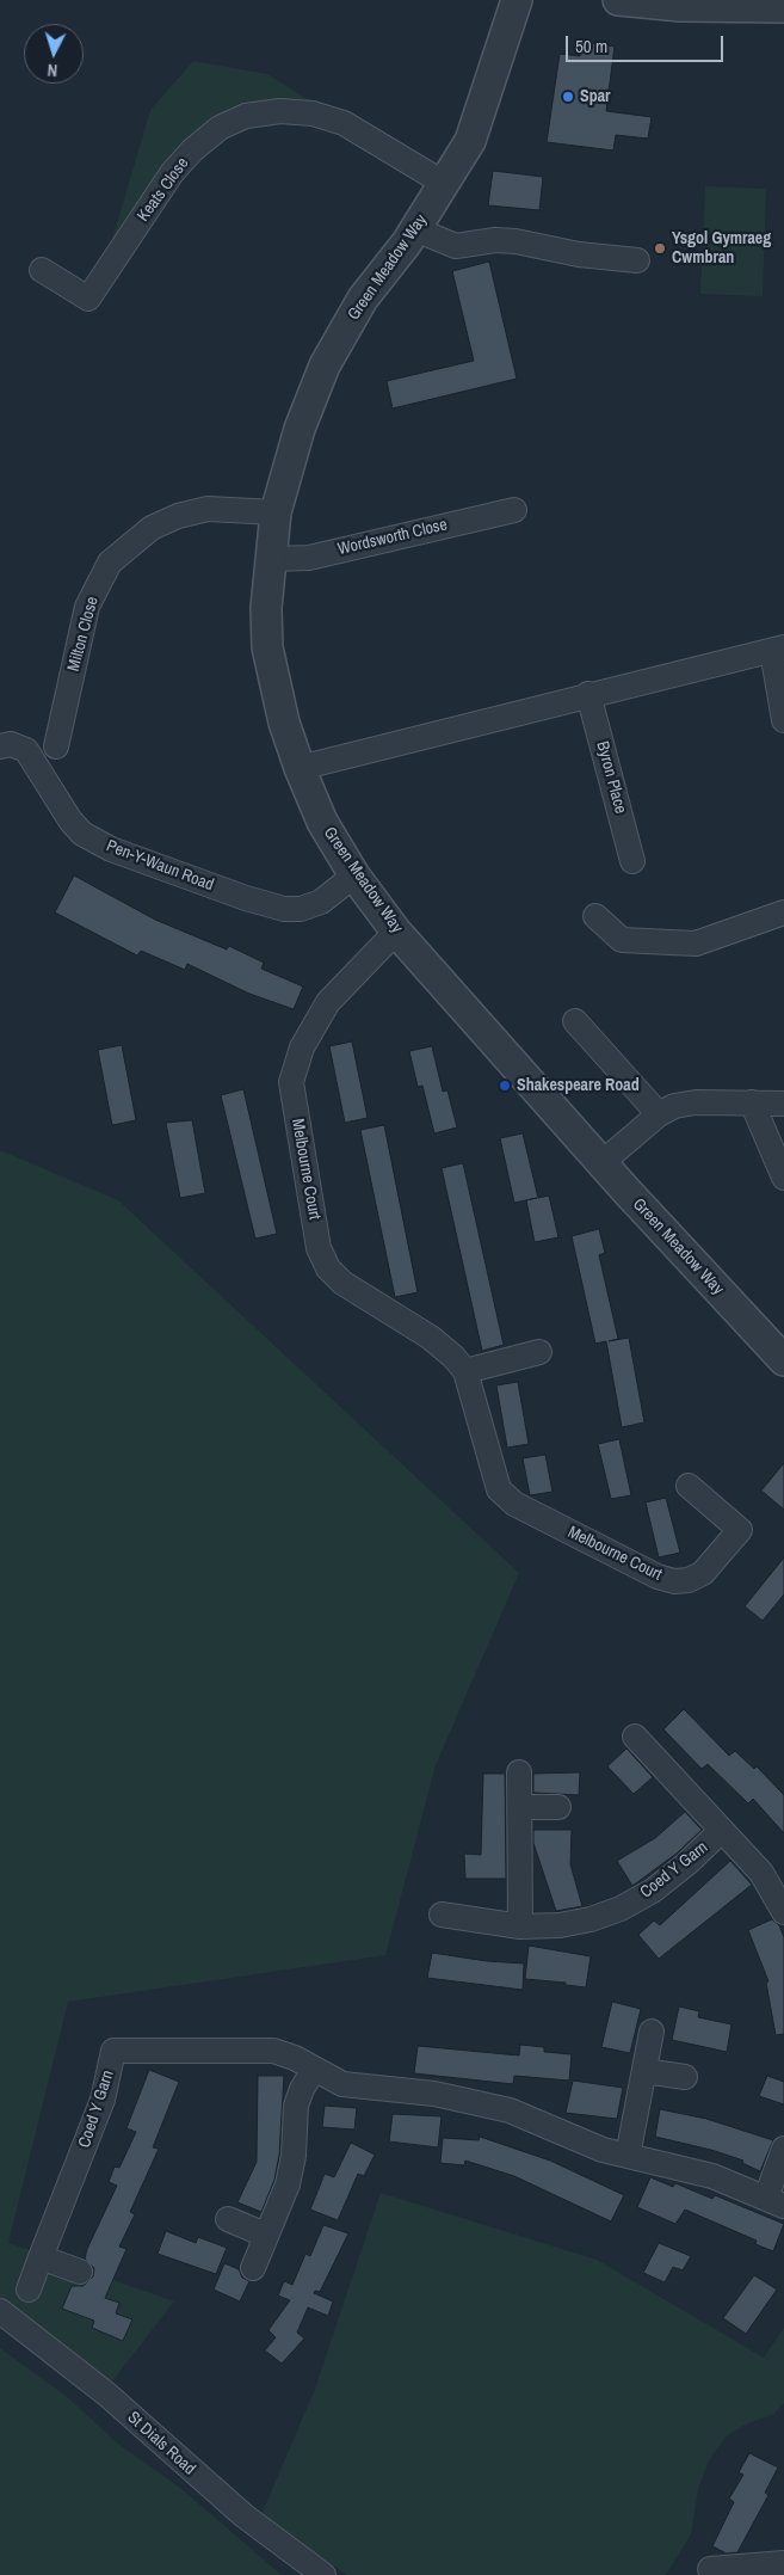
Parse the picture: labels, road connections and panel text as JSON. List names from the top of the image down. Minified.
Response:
{"streets":{"street":["Keats Close","Green Meadow Way","Wordsworth Close","Milton Close","Byron Place","Pen-Y-Waun Road","Melbourne Court","Coed Y Garn","St Dials Road"]},"crossings":[["Keats Close","Green Meadow Way"],["Green Meadow Way","Wordsworth Close"],["Green Meadow Way","Milton Close"],["Green Meadow Way","Pen-Y-Waun Road"],["Green Meadow Way","Melbourne Court"]],"places":["Spar","Ysgol Gymraeg Cwmbran","Shakespeare Road"],"scale_bar":"50 m","north":"bottom"}
